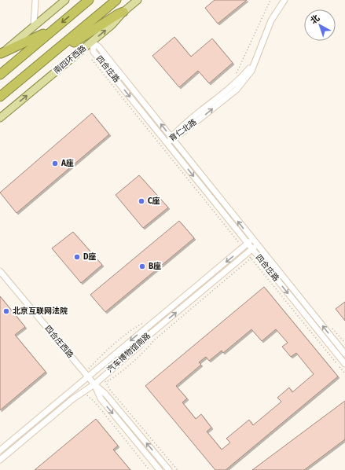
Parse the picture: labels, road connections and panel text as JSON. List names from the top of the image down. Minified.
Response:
{"streets":{"highway":["南四环西路"],"street":["四合庄路","育仁北路","四合庄西路","汽车博物馆南路"]},"crossings":[["南四环西路","四合庄路"],["四合庄路","育仁北路"],["四合庄路","汽车博物馆南路"],["四合庄西路","汽车博物馆南路"]],"places":["A座","C座","D座","B座","北京互联网法院"],"north":"top left"}
